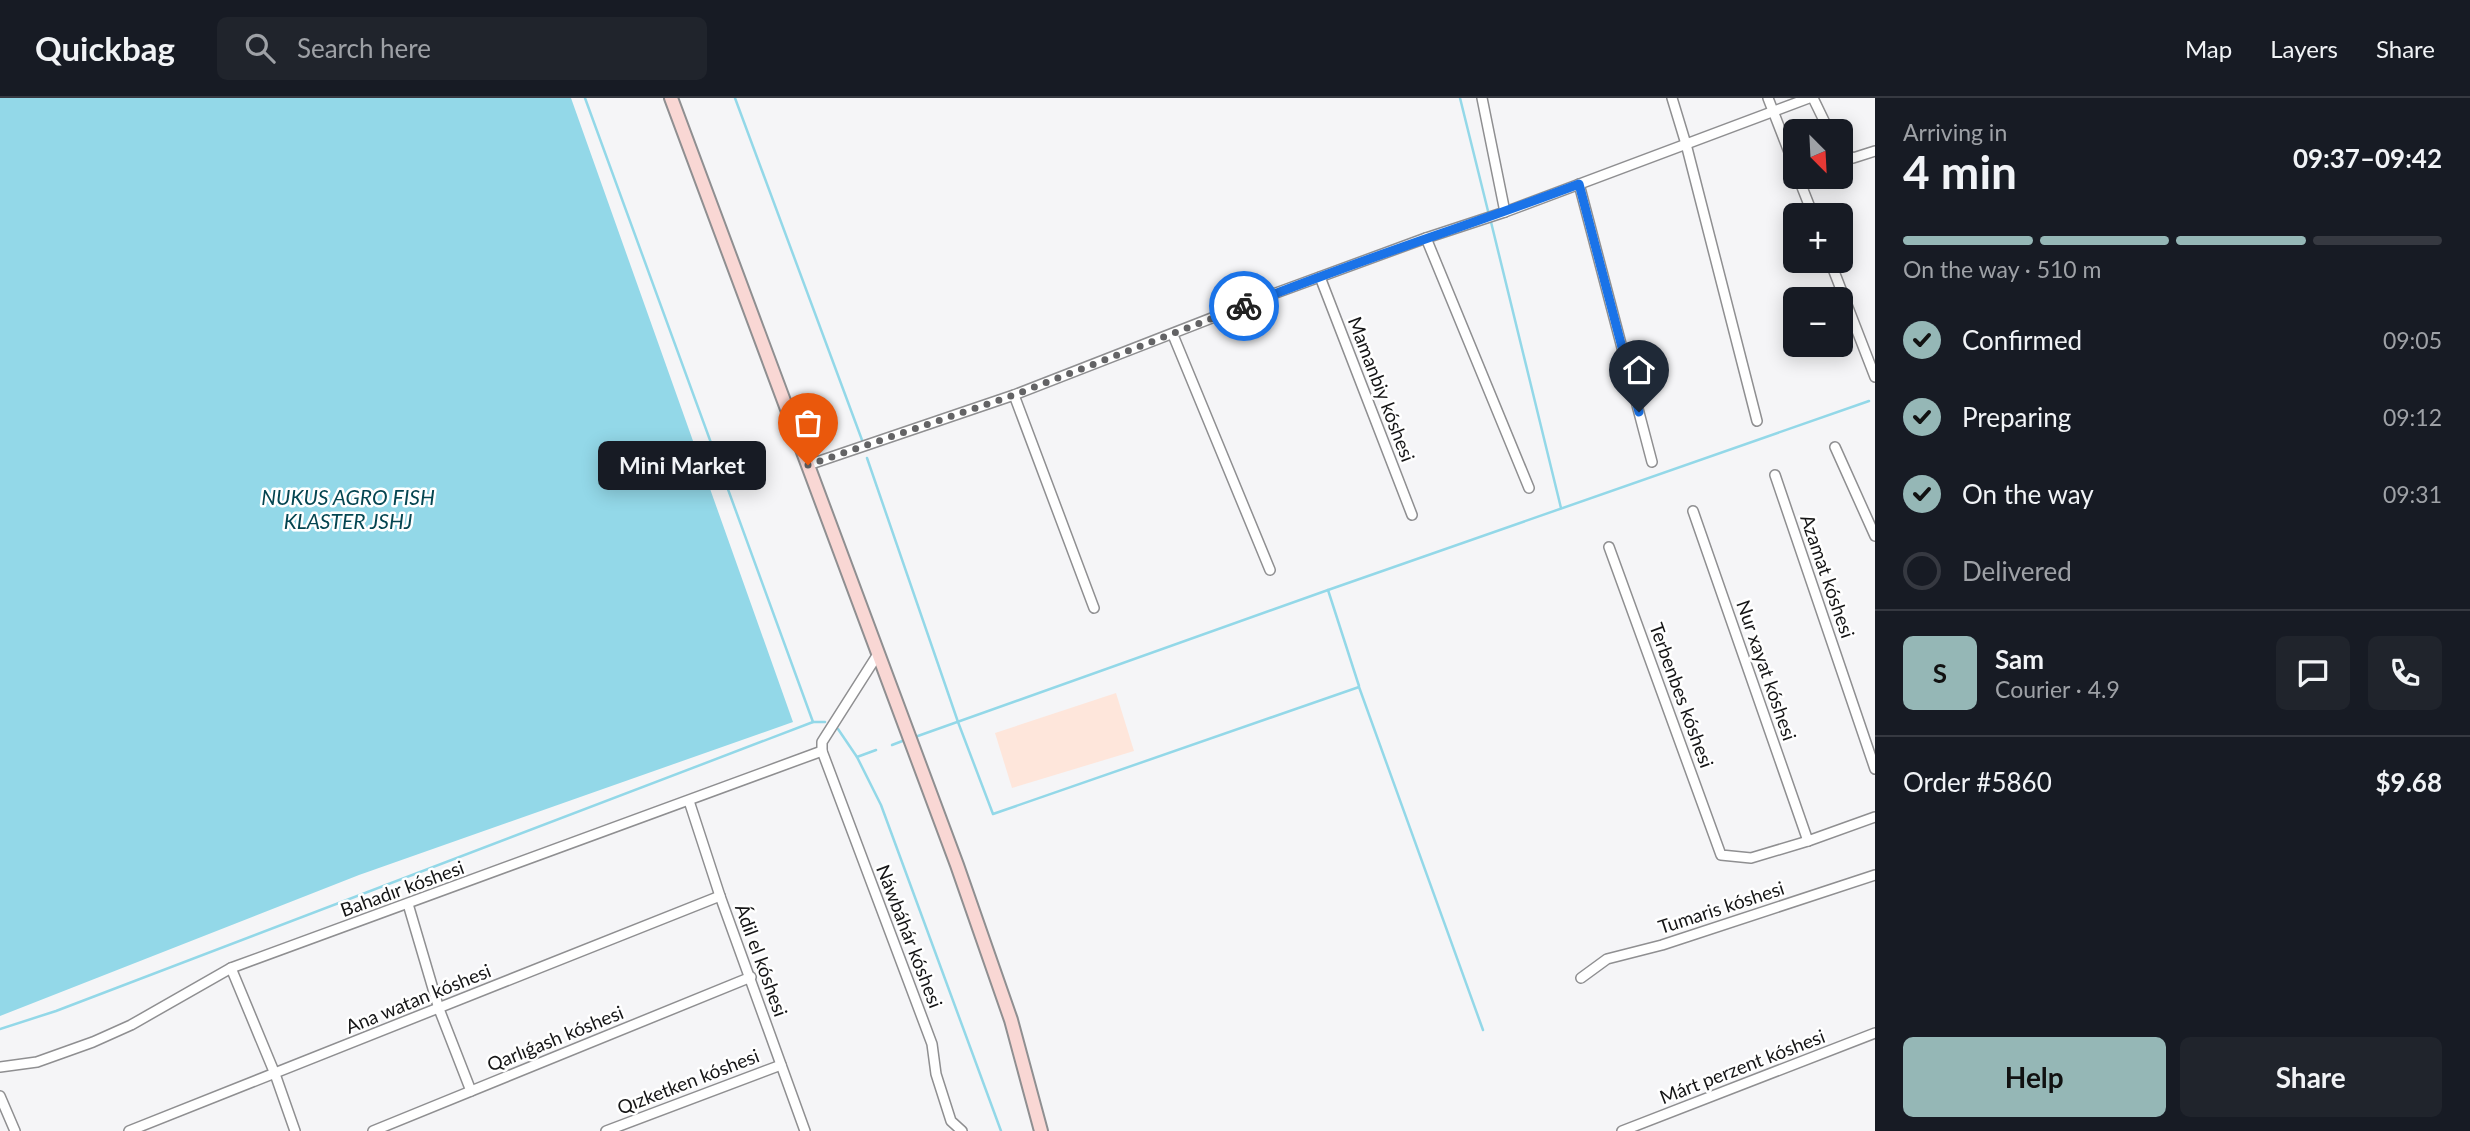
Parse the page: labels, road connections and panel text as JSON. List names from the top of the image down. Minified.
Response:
{"streets":{"street":["Mamanbiy kóshesi","Azamat kóshesi","Nur xayat kóshesi","Terbenbes kóshesi","Bahadır kóshesi","Tumaris kóshesi","Náwbáhár kóshesi","Ádil el kóshesi","Ana watan kóshesi","Qarlıǵash kóshesi","Márt perzent kóshesi","Qızketken kóshesi"]},"crossings":[["Nur xayat kóshesi","Terbenbes kóshesi"],["Bahadır kóshesi","Náwbáhár kóshesi"],["Bahadır kóshesi","Ádil el kóshesi"],["Ádil el kóshesi","Ana watan kóshesi"],["Ádil el kóshesi","Qarlıǵash kóshesi"],["Ádil el kóshesi","Qızketken kóshesi"]],"water":["NUKUS AGRO FISH KLASTER JSHJ"],"places":["Mini Market"],"north":"bottom right","page":{"header":"Quickbag","search":"Search here","nav":["Map","Layers","Share"],"heading":["4 min","Arriving in","09:37–09:42"],"panel":["Sam","Courier · 4.9","Order #5860","$9.68"],"map_buttons":["+","−"],"bar":"On the way · 510 m","list":[["Confirmed","09:05"],["Preparing","09:12"],["On the way","09:31"],"Delivered"],"bubble":"Mini Market","round":"S","buttons":["Help","Share"]}}
